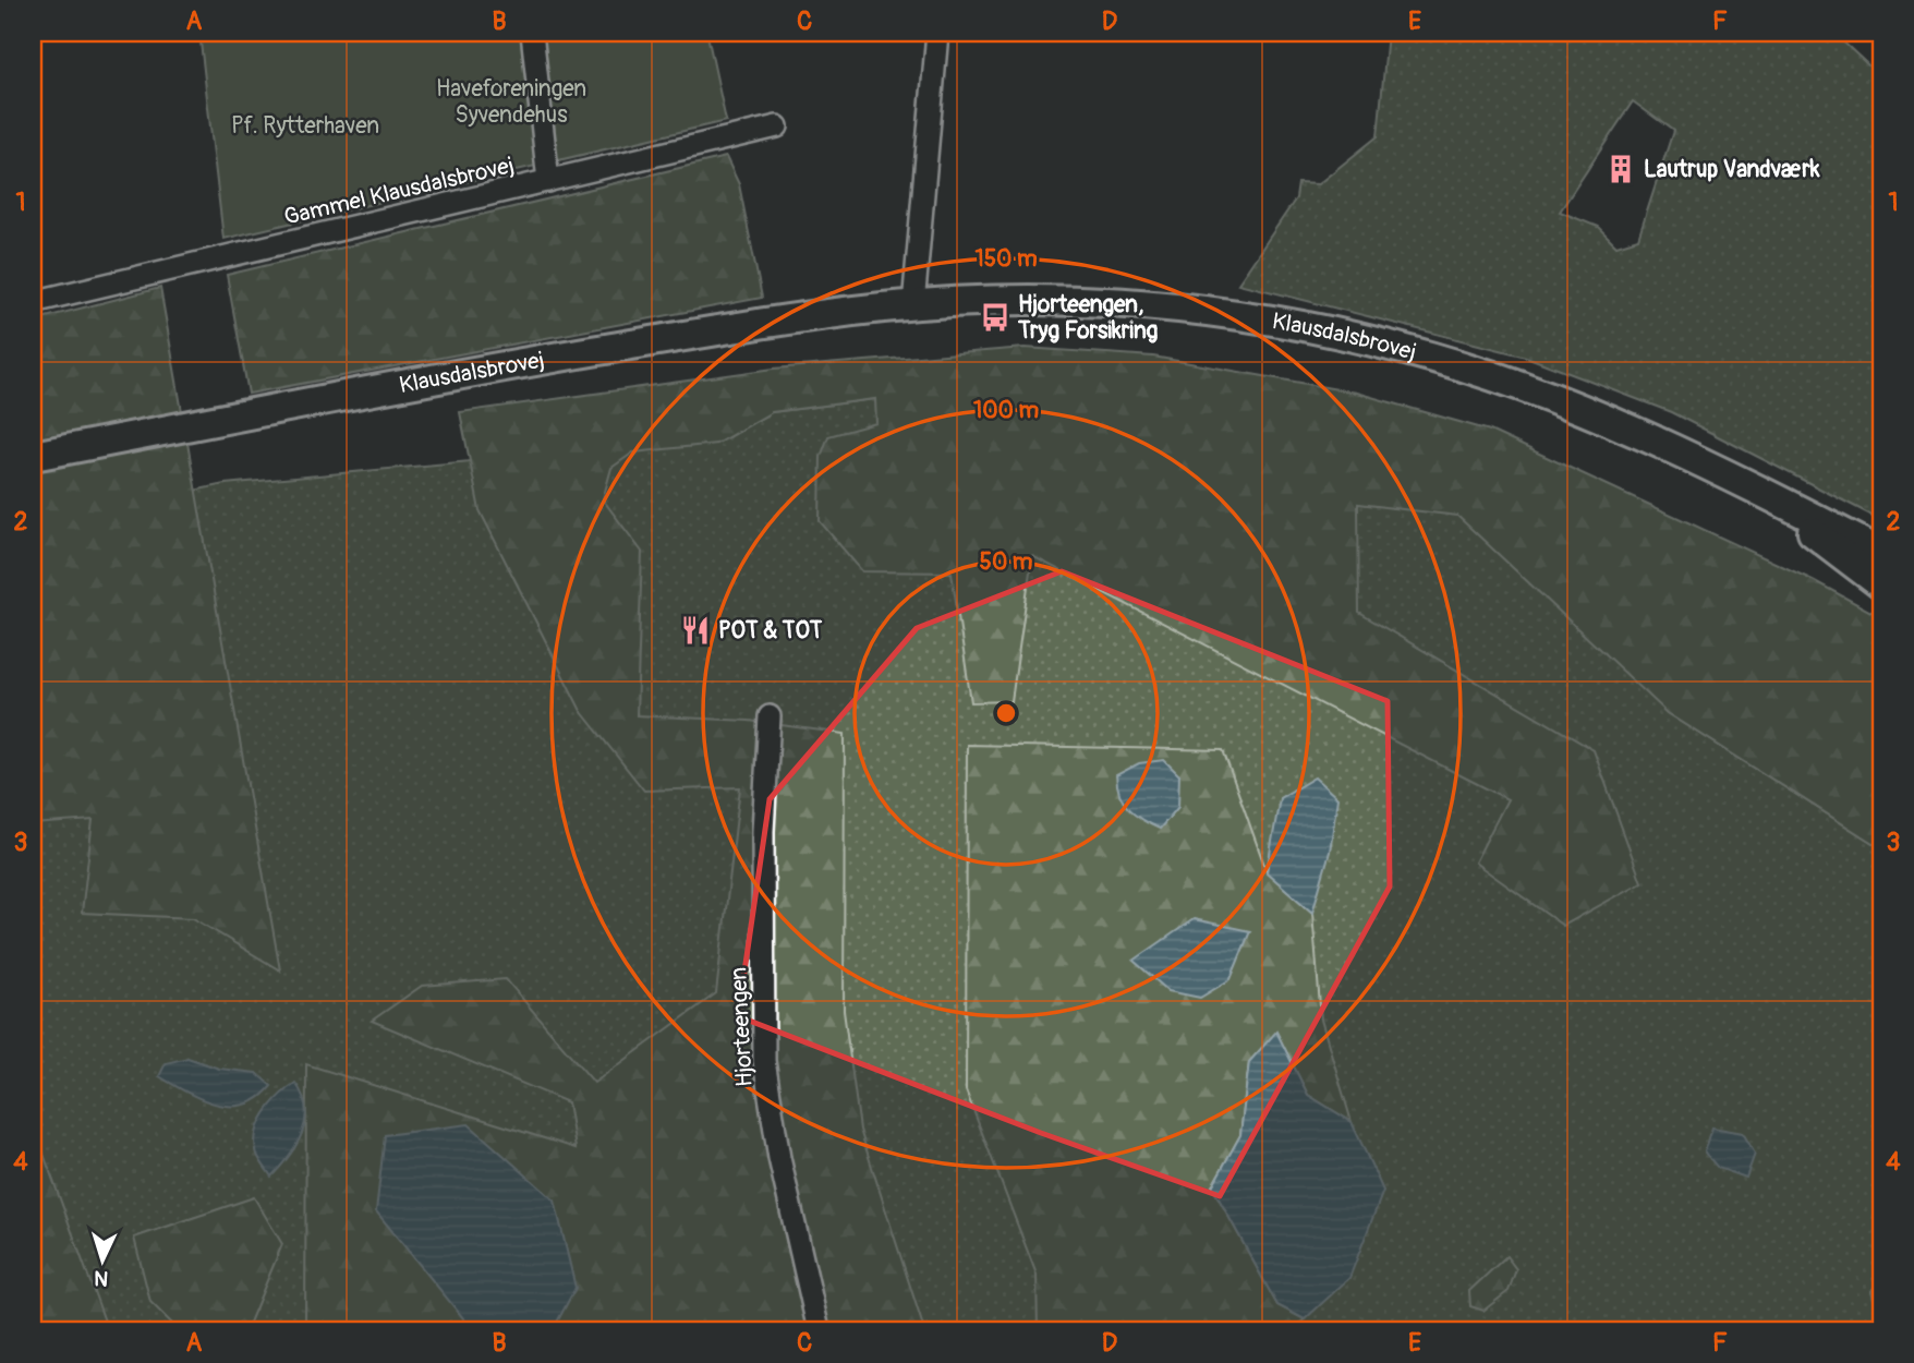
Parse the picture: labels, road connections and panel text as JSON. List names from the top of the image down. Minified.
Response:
{"streets":{"street":["Gammel Klausdalsbrovej","Klausdalsbrovej","Hjorteengen"]},"parks":["Haveforeningen Syvendehus","Pf. Rytterhaven"],"places":{"building":["Lautrup Vandværk"],"bus stop":["Hjorteengen, Tryg Forsikring"],"restaurant":["POT & TOT"]},"north":"bottom","grid":{"columns":["A","B","C","D","E","F"],"rows":["1","2","3","4"]},"rings":["150 m","100 m","50 m"]}
